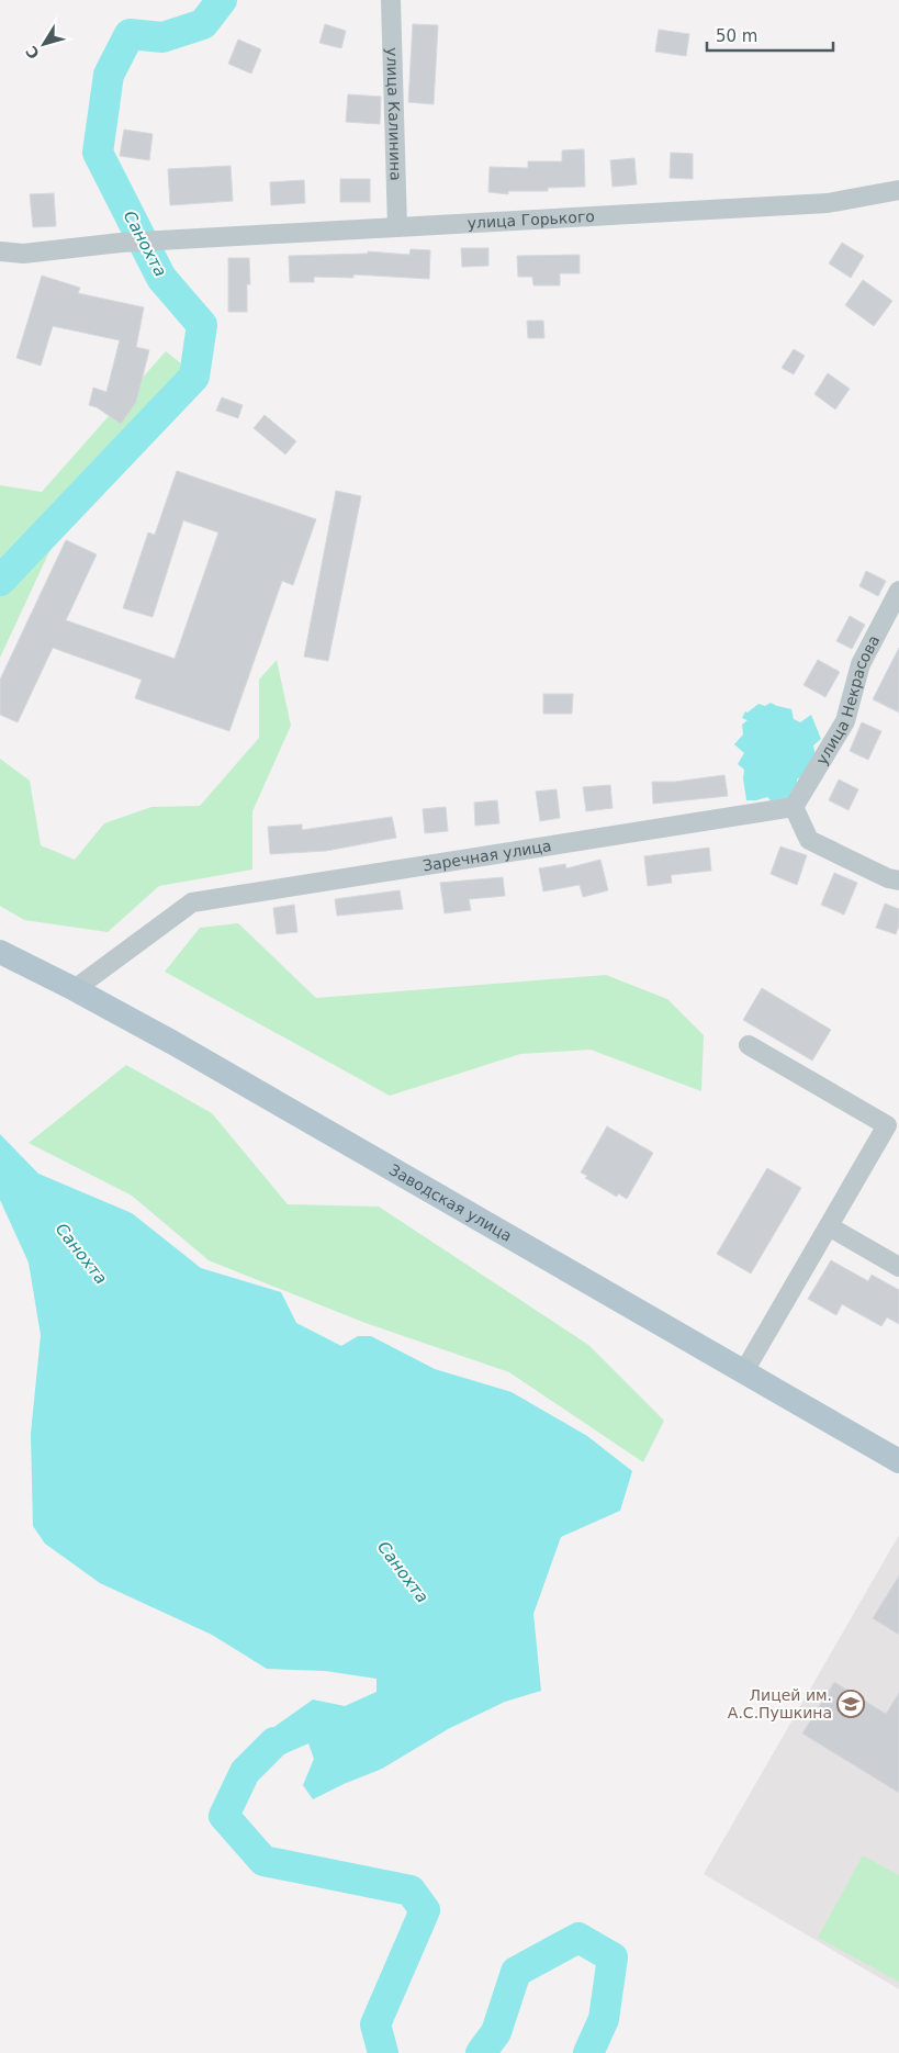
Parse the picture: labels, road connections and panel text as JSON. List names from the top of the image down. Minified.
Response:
{"streets":{"main road":["Заводская улица"],"street":["улица Калинина","улица Горького","улица Некрасова","Заречная улица"]},"crossings":[["улица Калинина","улица Горького"],["улица Некрасова","Заречная улица"],["Заречная улица","Заводская улица"]],"water":["Санохта"],"places":{"school or university":["Лицей им. А.С.Пушкина"]},"scale_bar":"50 m","north":"bottom left"}
